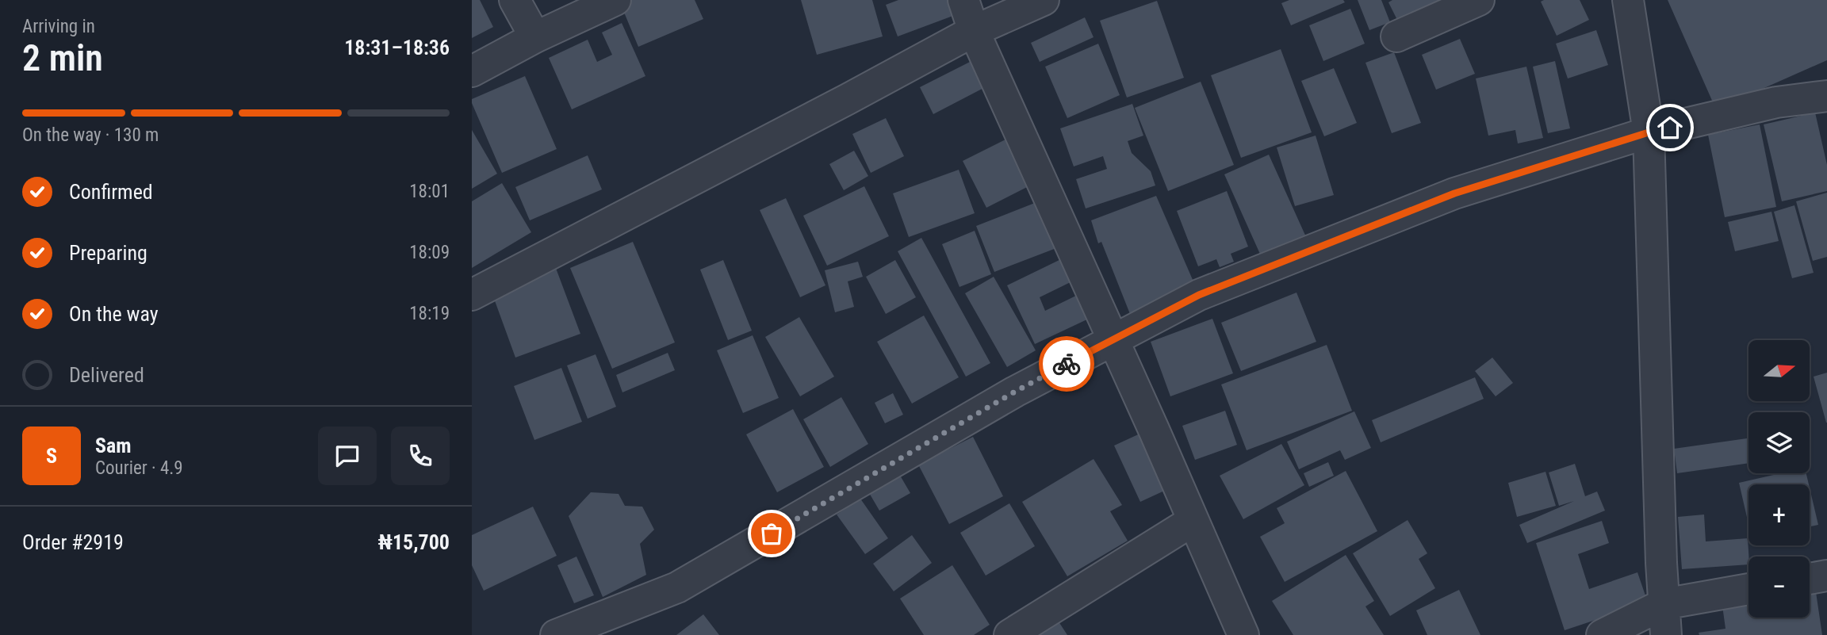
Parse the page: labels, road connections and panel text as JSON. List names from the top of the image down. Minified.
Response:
{"north":"right","page":{"heading":["2 min","Arriving in","18:31–18:36"],"panel":["Sam","Courier · 4.9","Order #2919","₦15,700"],"bar":"On the way · 130 m","list":[["Confirmed","18:01"],["Preparing","18:09"],["On the way","18:19"],"Delivered"],"map_buttons":["+","−"],"round":"S"}}
